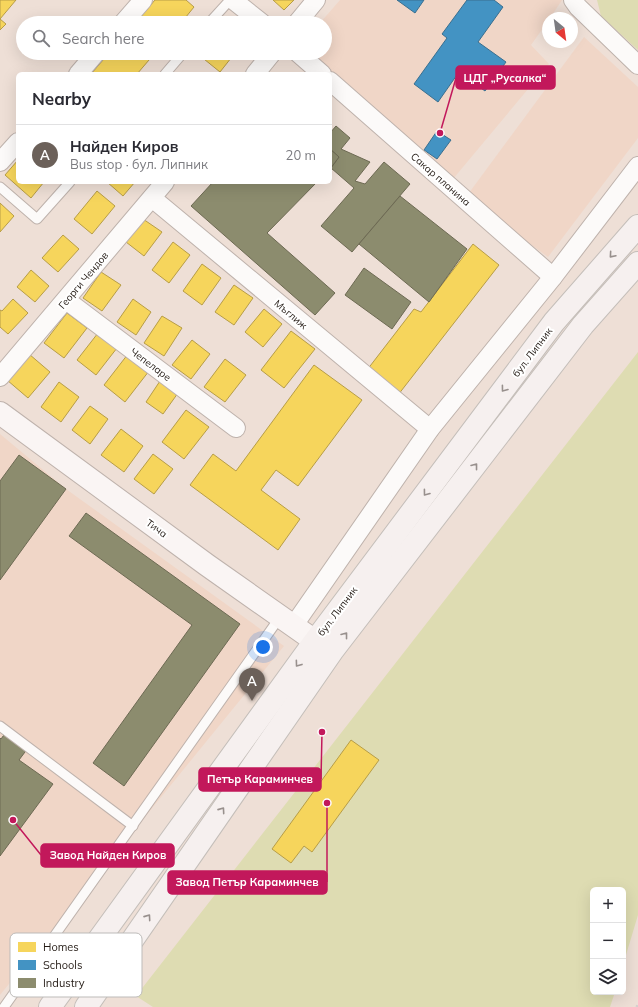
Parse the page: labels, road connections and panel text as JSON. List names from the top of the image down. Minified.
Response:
{"streets":{"main road":["бул. Липник"],"street":["Сакар планина","Георги Чендов","Мъглиж","Чепеларе","Тича"]},"crossings":[["Георги Чендов","Мъглиж"],["Георги Чендов","Чепеларе"],["бул. Липник","Тича"]],"places":["ЦДГ „Русалка“","Петър Караминчев","Завод Петър Караминчев","Завод Найден Киров"],"legend":["Homes","Schools","Industry"],"north":"bottom right","page":{"search":"Search here","heading":"Nearby","list":[{"mark":"A","name":"Найден Киров","note":"Bus stop · бул. Липник","value":"20 m"}],"pins":"A","map_buttons":["+","−"]}}
